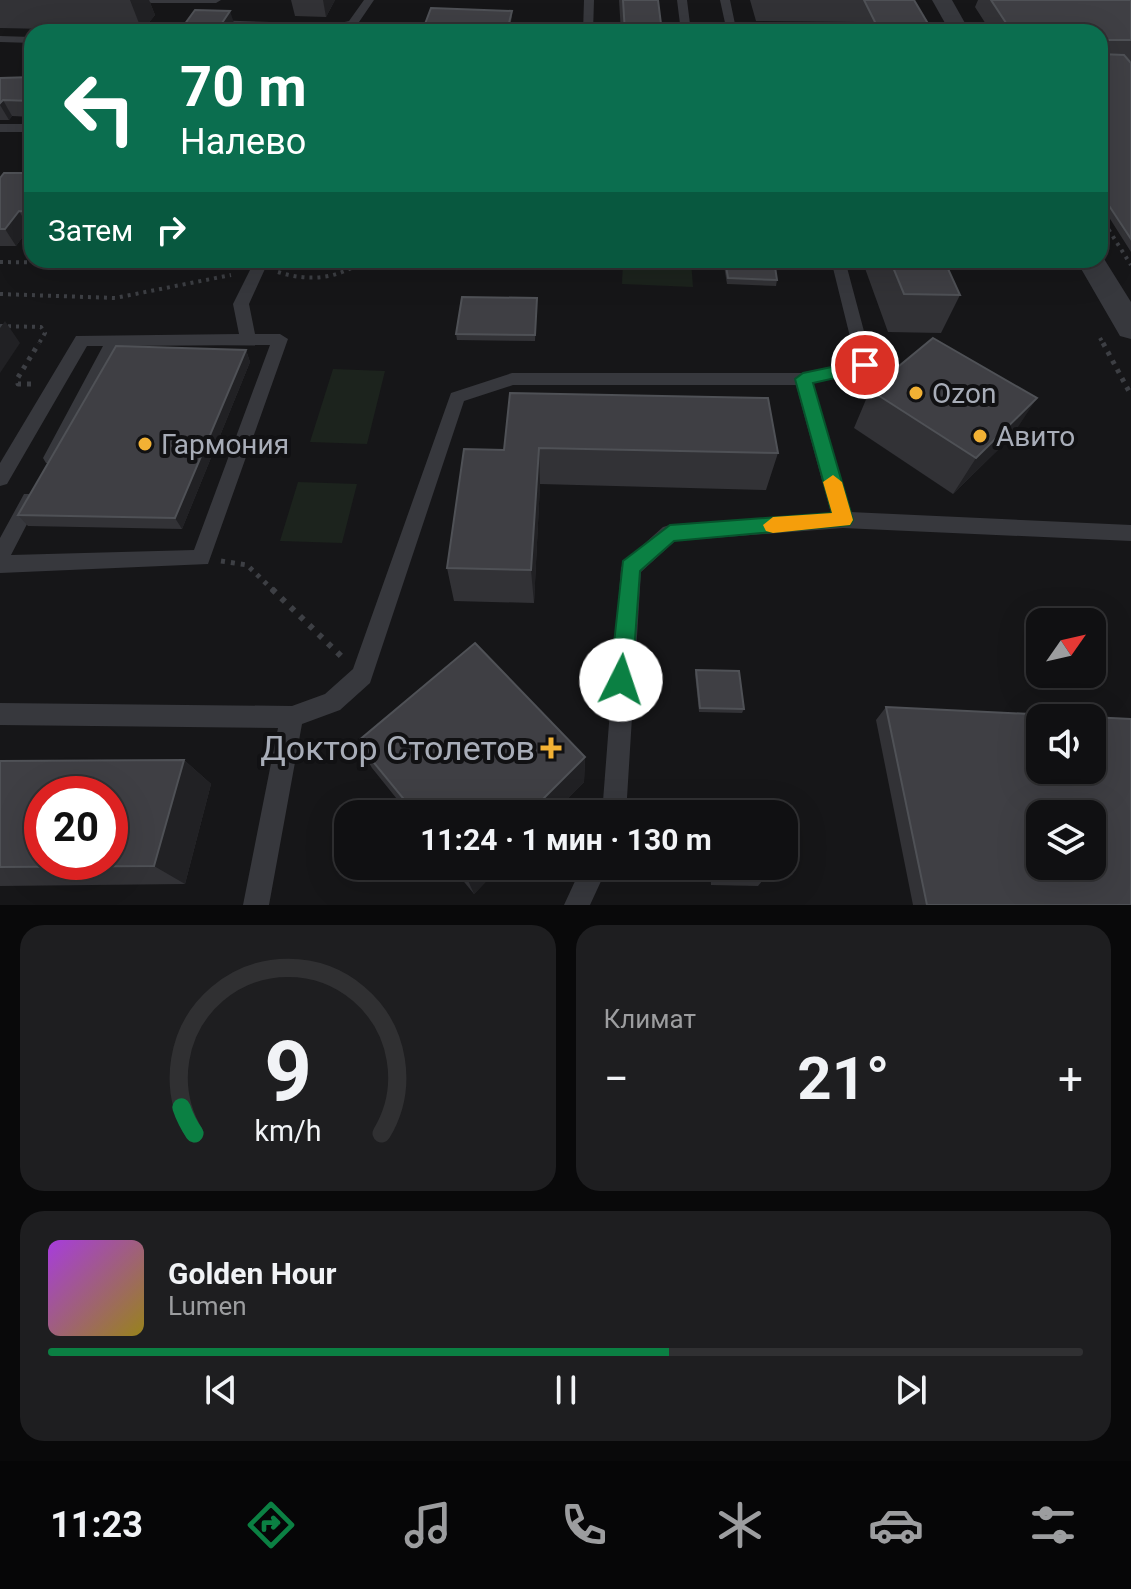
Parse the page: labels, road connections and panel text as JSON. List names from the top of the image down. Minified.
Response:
{"places":{"other":["Ozon","Авито","Гармония"],"health":["Доктор Столетов"]},"north":"top right","page":{"turn":["70 m","Налево"],"then":"Затем","limit":"20","trip":"11:24 · 1 мин · 130 m","tile":"Климат","heat":["−","21°","+"],"song":["Golden Hour","Lumen"],"tabs":"11:23","gauge":["9","km/h"]}}
